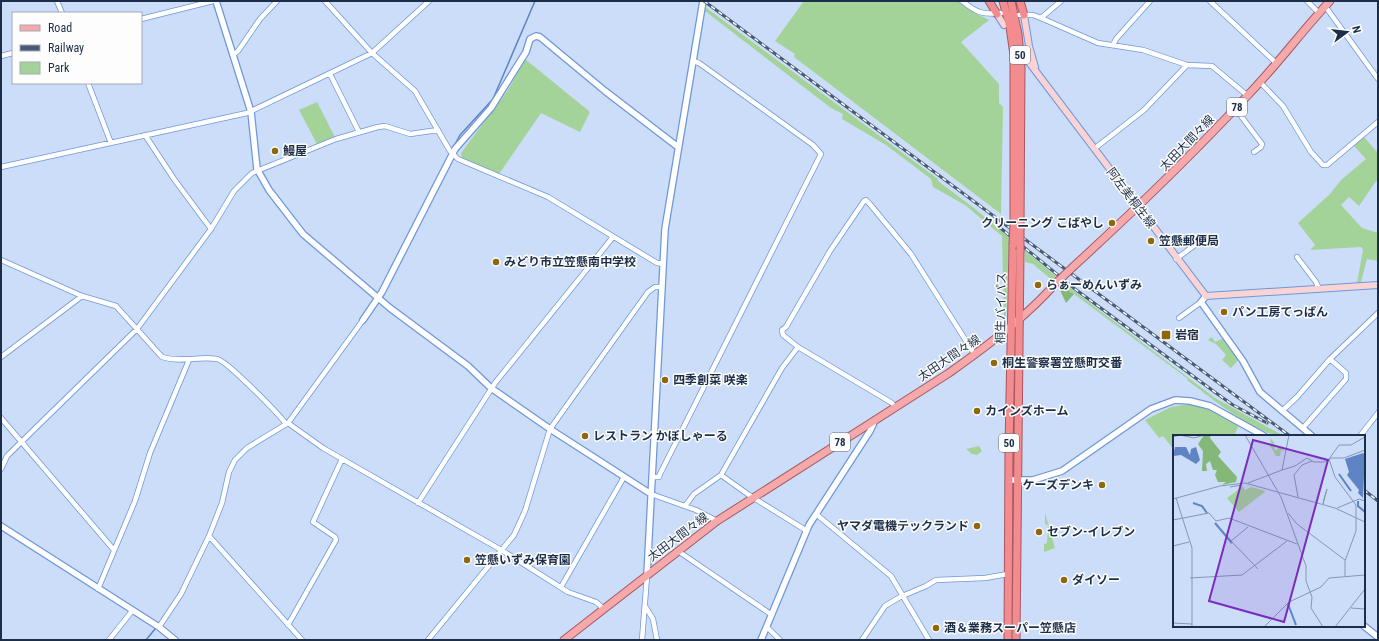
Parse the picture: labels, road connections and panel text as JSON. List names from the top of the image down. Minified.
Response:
{"streets":{"highway":["50","桐生バイパス"],"main road":["78","太田大間々線","阿左美桐生線"]},"crossings":[["太田大間々線","阿左美桐生線"],["太田大間々線","桐生バイパス"]],"places":{"other":["鰻屋","クリーニング こばやし","笠懸郵便局","みどり市立笠懸南中学校","らぁーめんいずみ","パン工房てっぱん","桐生警察署笠懸町交番","四季創菜 咲楽","カインズホーム","レストラン かぼしゃーる","ケーズデンキ","ヤマダ電機テックランド","セブン-イレブン","笠懸いずみ保育園","ダイソー","酒＆業務スーパー笠懸店"],"transit":["岩宿"]},"legend":["Road","Railway","Park"],"north":"right"}
